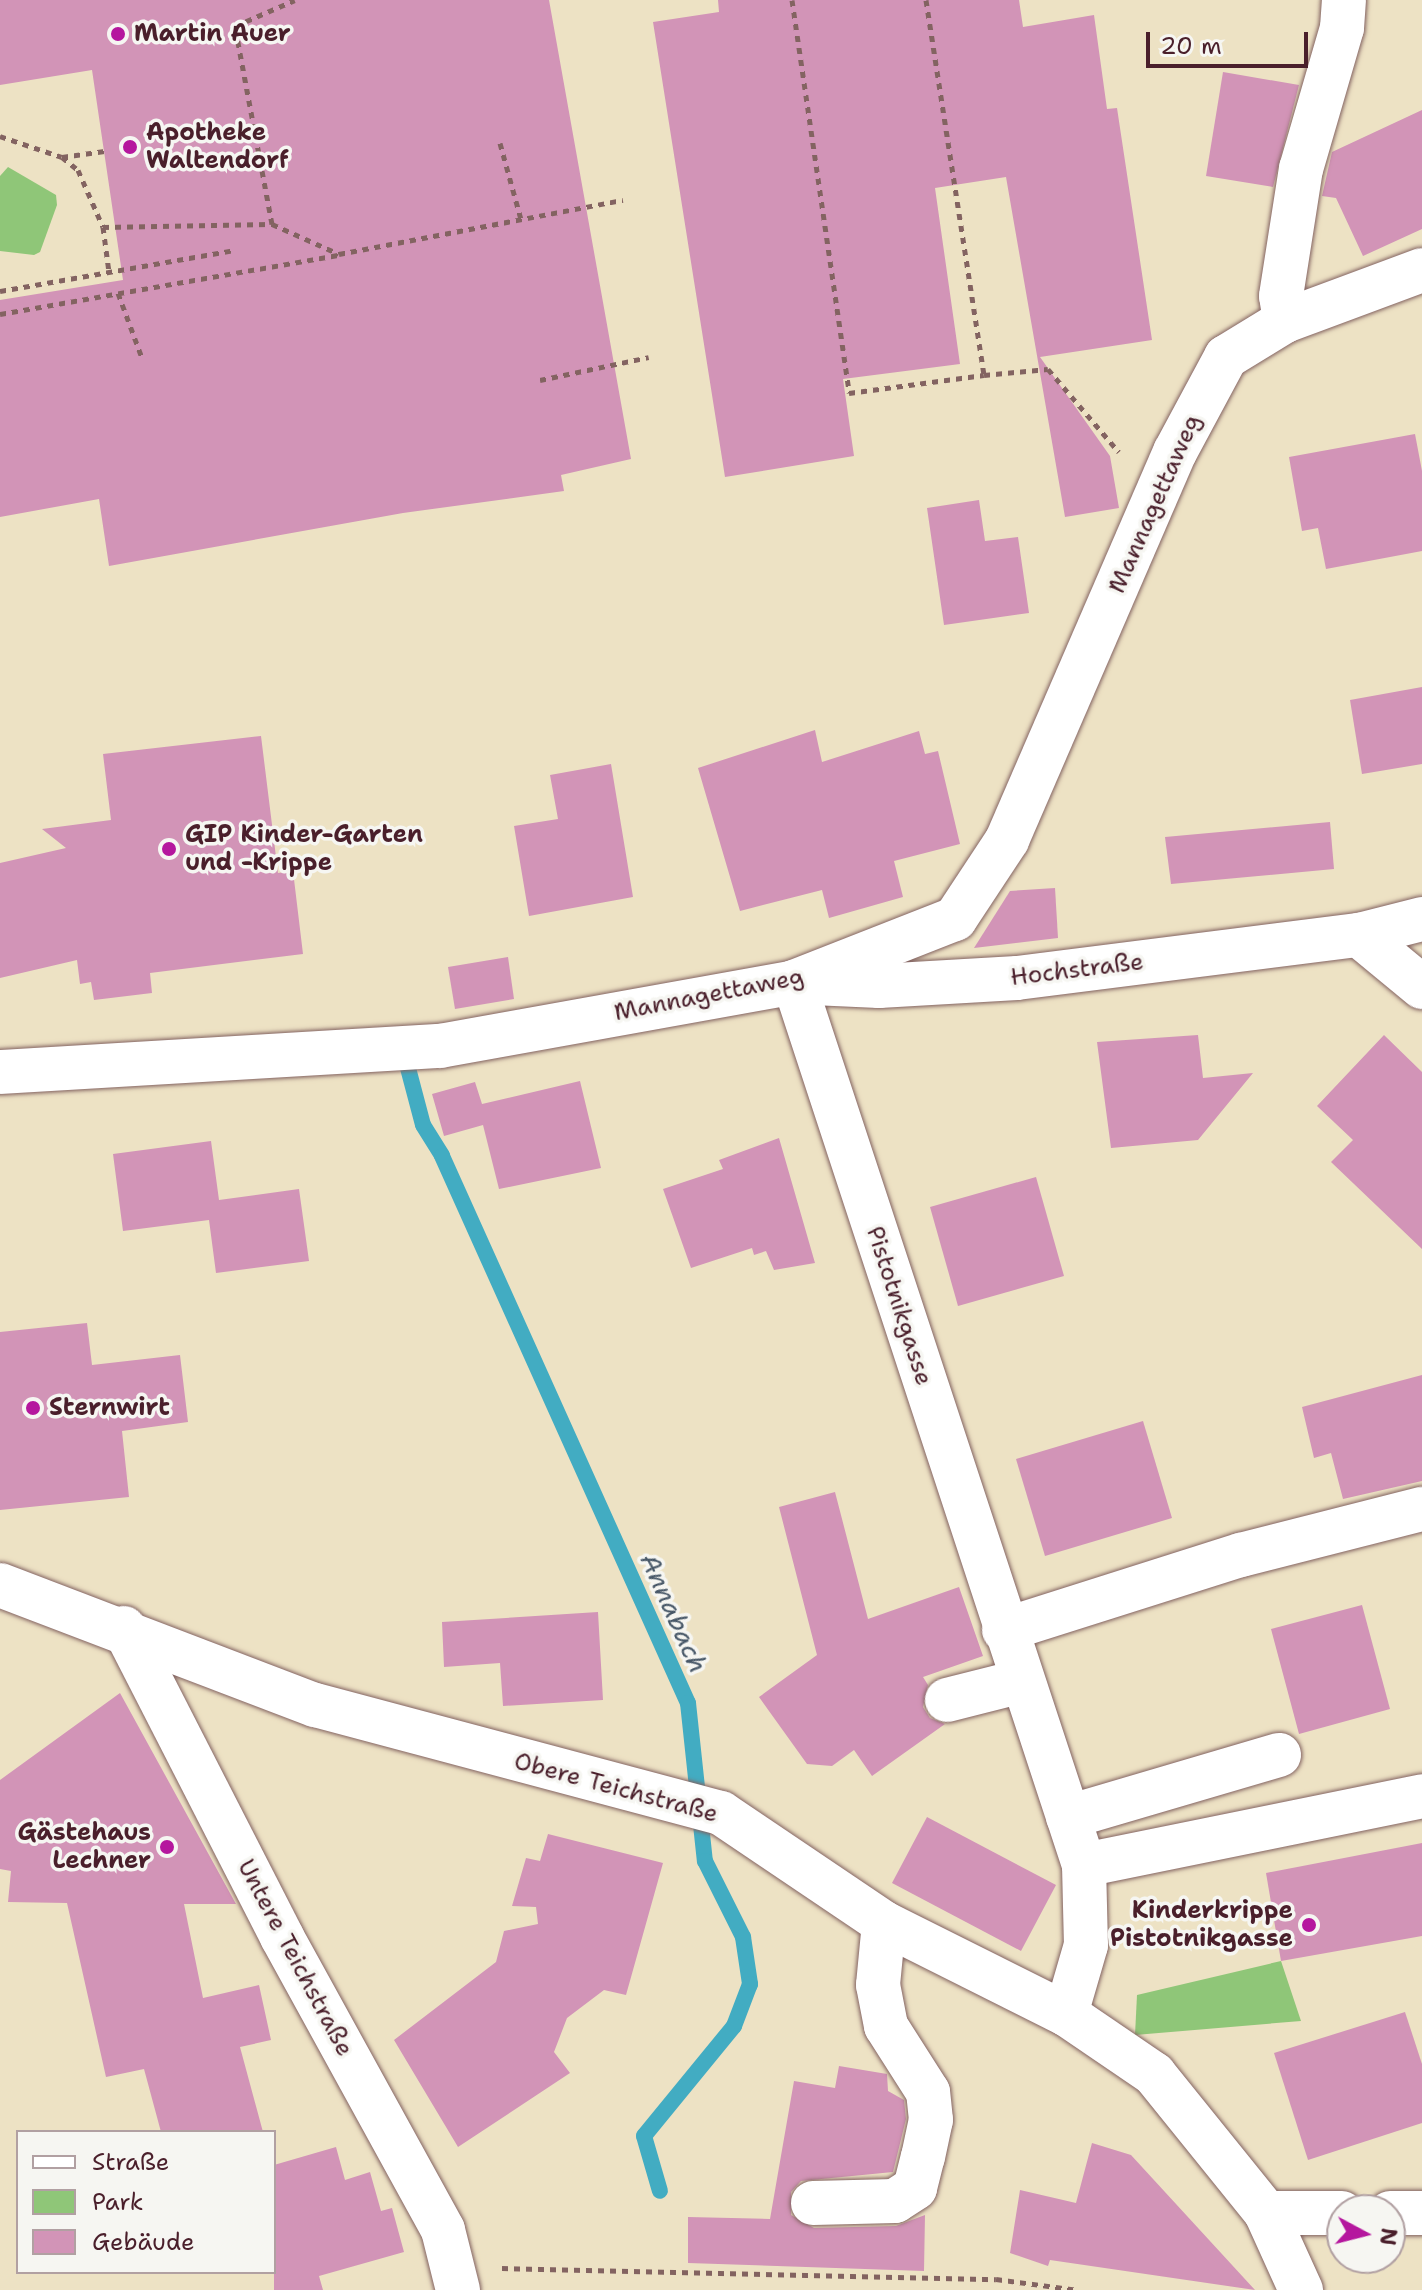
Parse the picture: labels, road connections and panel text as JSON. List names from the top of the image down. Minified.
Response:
{"streets":{"street":["Mannagettaweg","Hochstraße","Pistotnikgasse","Obere Teichstraße","Untere Teichstraße"]},"crossings":[["Mannagettaweg","Hochstraße"],["Mannagettaweg","Pistotnikgasse"],["Hochstraße","Pistotnikgasse"],["Pistotnikgasse","Obere Teichstraße"],["Obere Teichstraße","Untere Teichstraße"]],"water":["Annabach"],"places":["Martin Auer","Apotheke Waltendorf","GIP Kinder-Garten und -Krippe","Sternwirt","Gästehaus Lechner","Kinderkrippe Pistotnikgasse"],"legend":["Straße","Park","Gebäude"],"scale_bar":"20 m","north":"right"}
